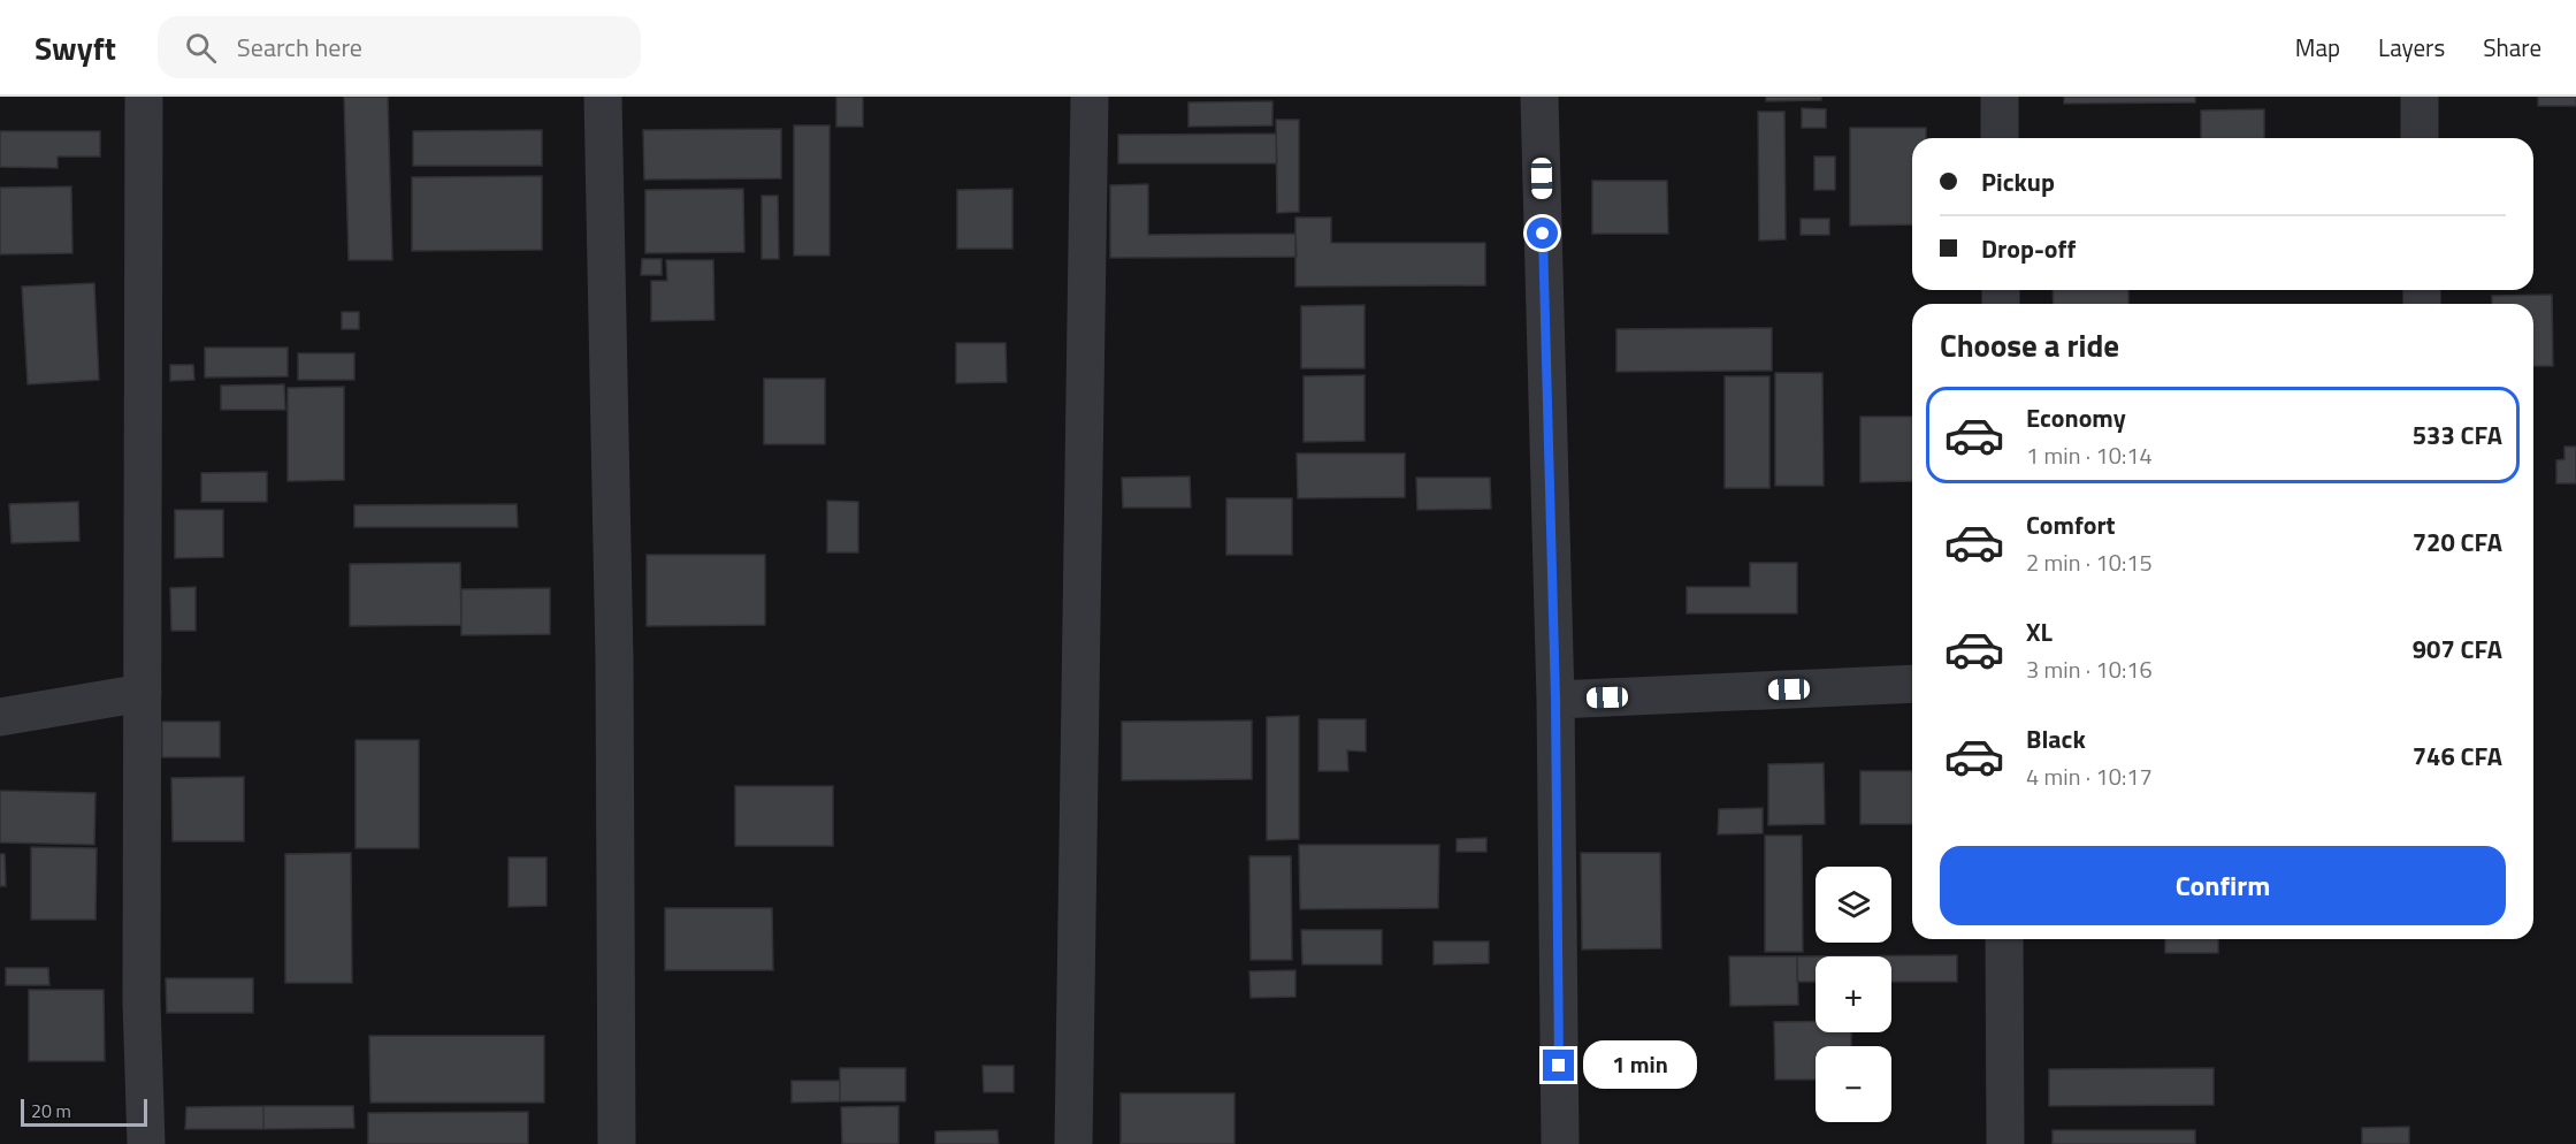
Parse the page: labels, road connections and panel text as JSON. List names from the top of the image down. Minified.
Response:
{"scale_bar":"20 m","page":{"header":"Swyft","search":"Search here","nav":["Map","Layers","Share"],"banner":["Pickup","Drop-off"],"heading":"Choose a ride","list":[{"name":"Economy","note":"1 min · 10:14","value":"533 CFA"},{"name":"Comfort","note":"2 min · 10:15","value":"720 CFA"},{"name":"XL","note":"3 min · 10:16","value":"907 CFA"},{"name":"Black","note":"4 min · 10:17","value":"746 CFA"}],"buttons":"Confirm","map_buttons":["+","−"],"bubble":"1 min","scale":"20 m"}}
